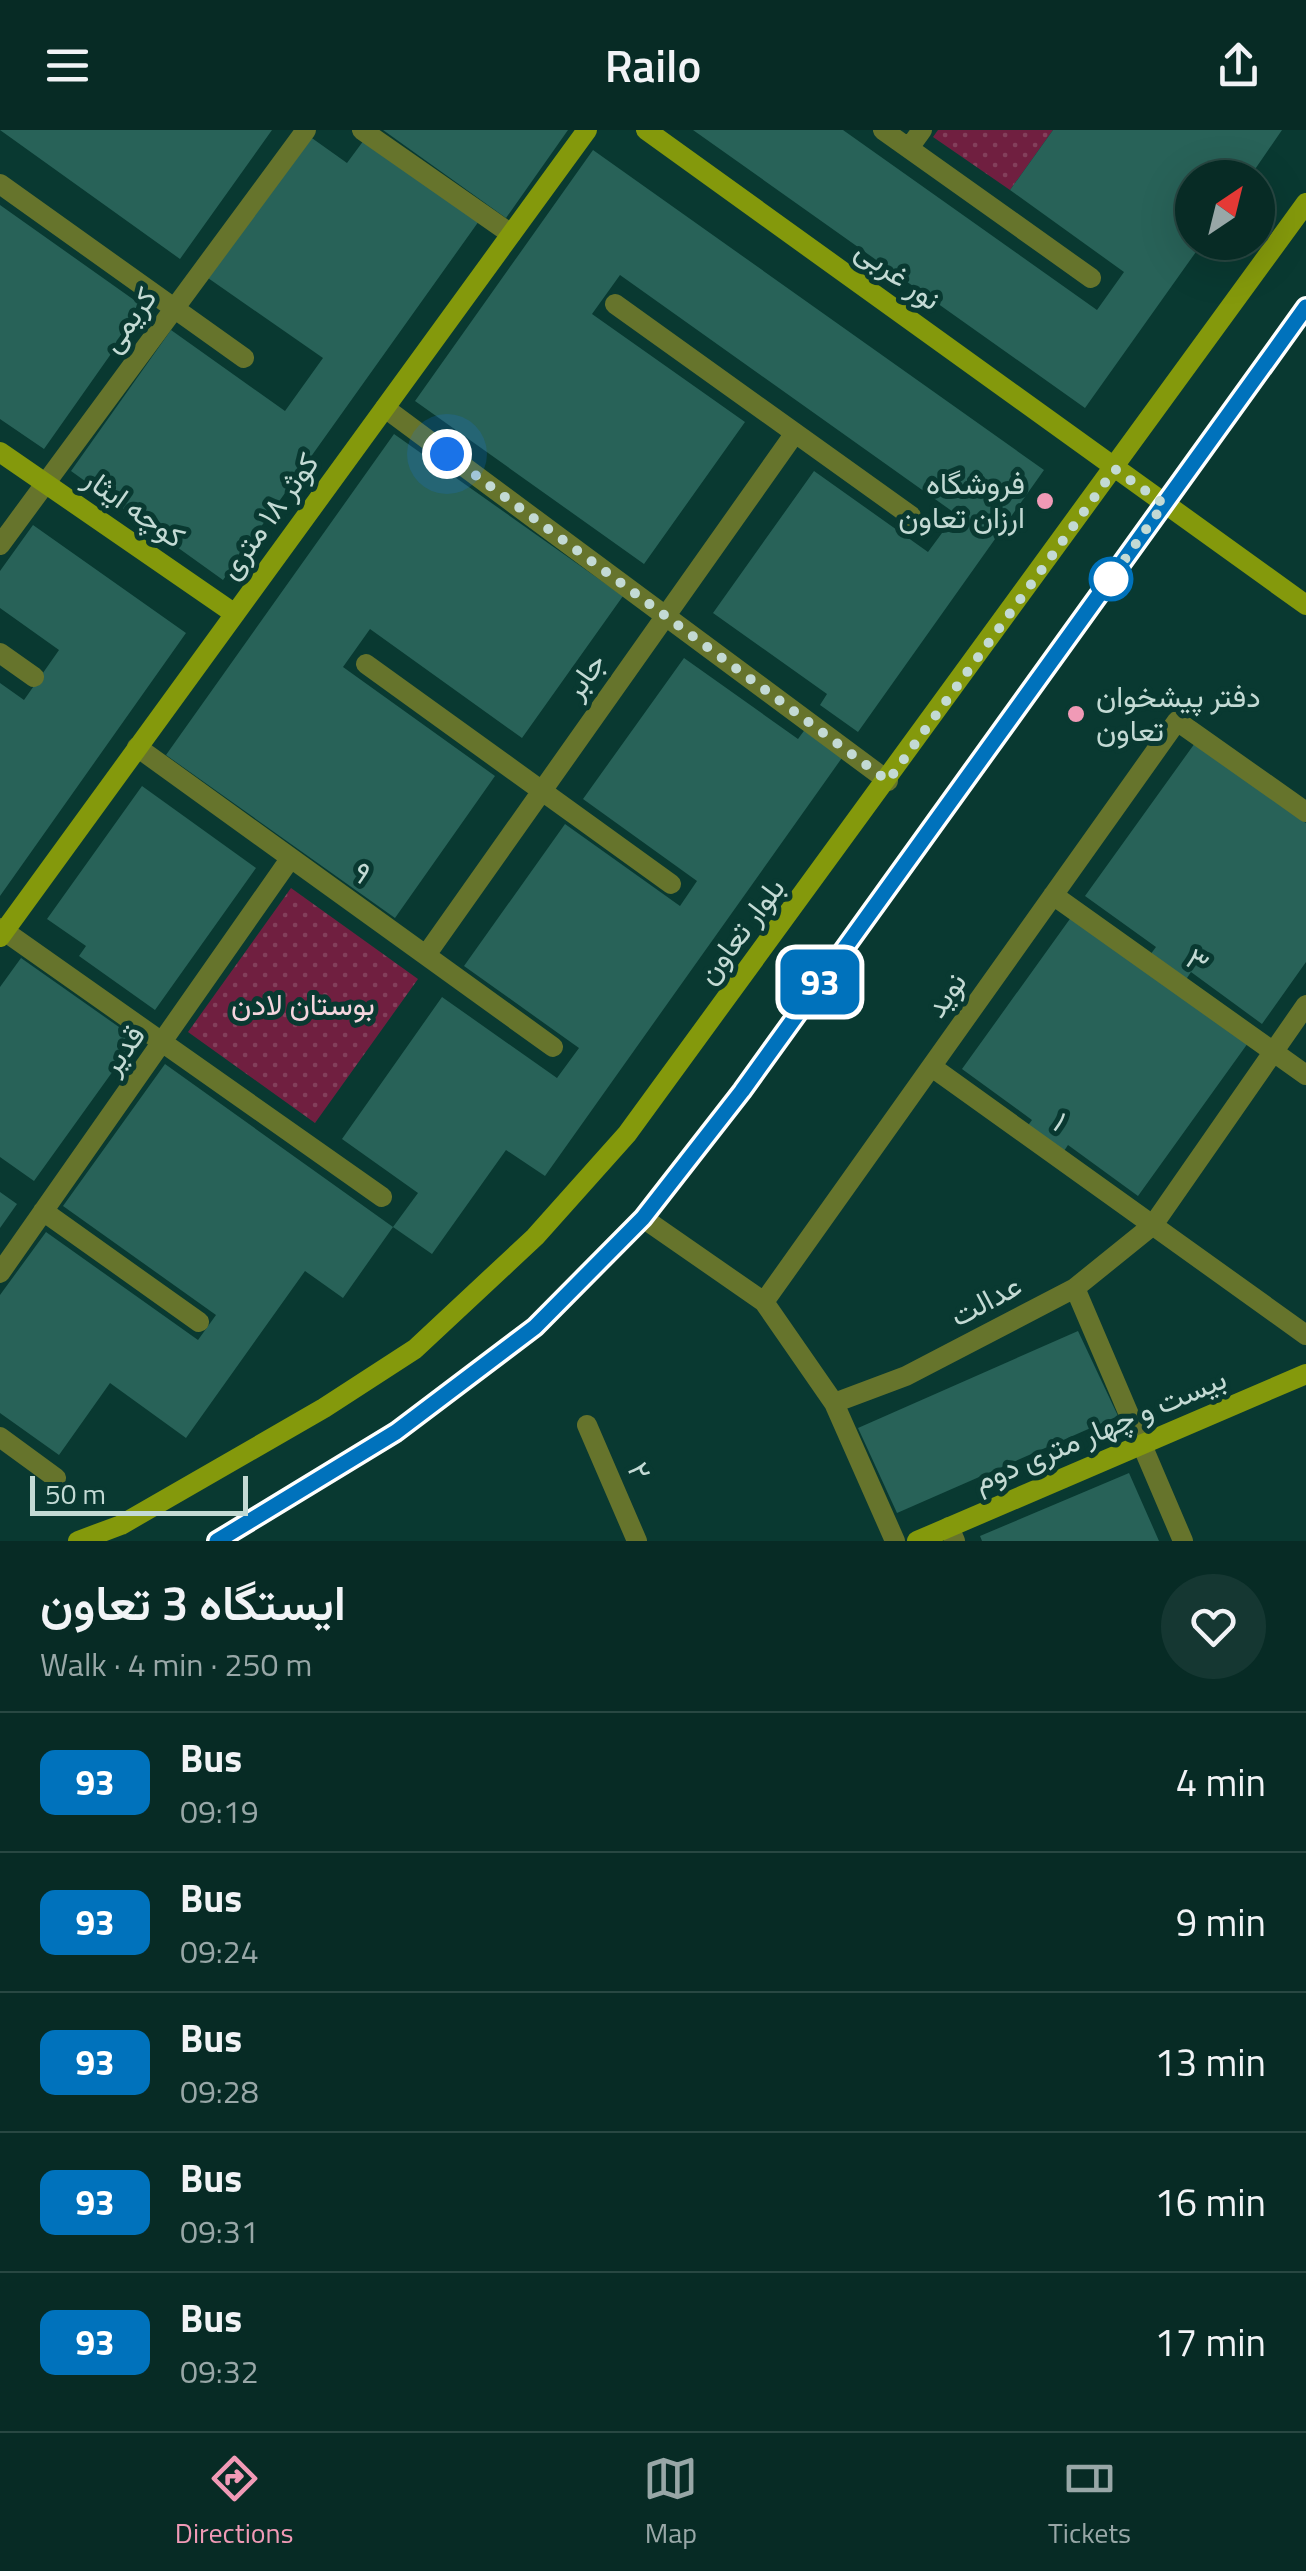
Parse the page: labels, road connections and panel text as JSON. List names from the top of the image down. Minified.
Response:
{"streets":{"main road":["نور غربی","کوچه ایثار","کوثر ۱۸ متری","بلوار تعاون","بیست و چهار متری دوم"],"street":["کریمی","جابر","۹","۳","نوید","قدیر","۱","عدالت","۲"]},"crossings":[["نور غربی","بلوار تعاون"],["کریمی","کوچه ایثار"],["کوچه ایثار","کوثر ۱۸ متری"],["کوثر ۱۸ متری","۹"],["جابر","۹"],["۹","قدیر"],["۳","نوید"],["۳","عدالت"],["نوید","۱"],["۱","عدالت"]],"parks":["بوستان لادن"],"places":["فروشگاه ارزان تعاون","دفتر پیشخوان تعاون"],"lines":["bus line 93"],"scale_bar":"50 m","north":"top right","page":{"header":"Railo","on_map":"93","scale":"50 m","heading":["ایستگاه 3 تعاون","Walk · 4 min · 250 m"],"list":[{"mark":"93","name":"Bus","note":"09:19","value":"4 min"},{"mark":"93","name":"Bus","note":"09:24","value":"9 min"},{"mark":"93","name":"Bus","note":"09:28","value":"13 min"},{"mark":"93","name":"Bus","note":"09:31","value":"16 min"},{"mark":"93","name":"Bus","note":"09:32","value":"17 min"}],"tabs":["Directions","Map","Tickets"]}}
